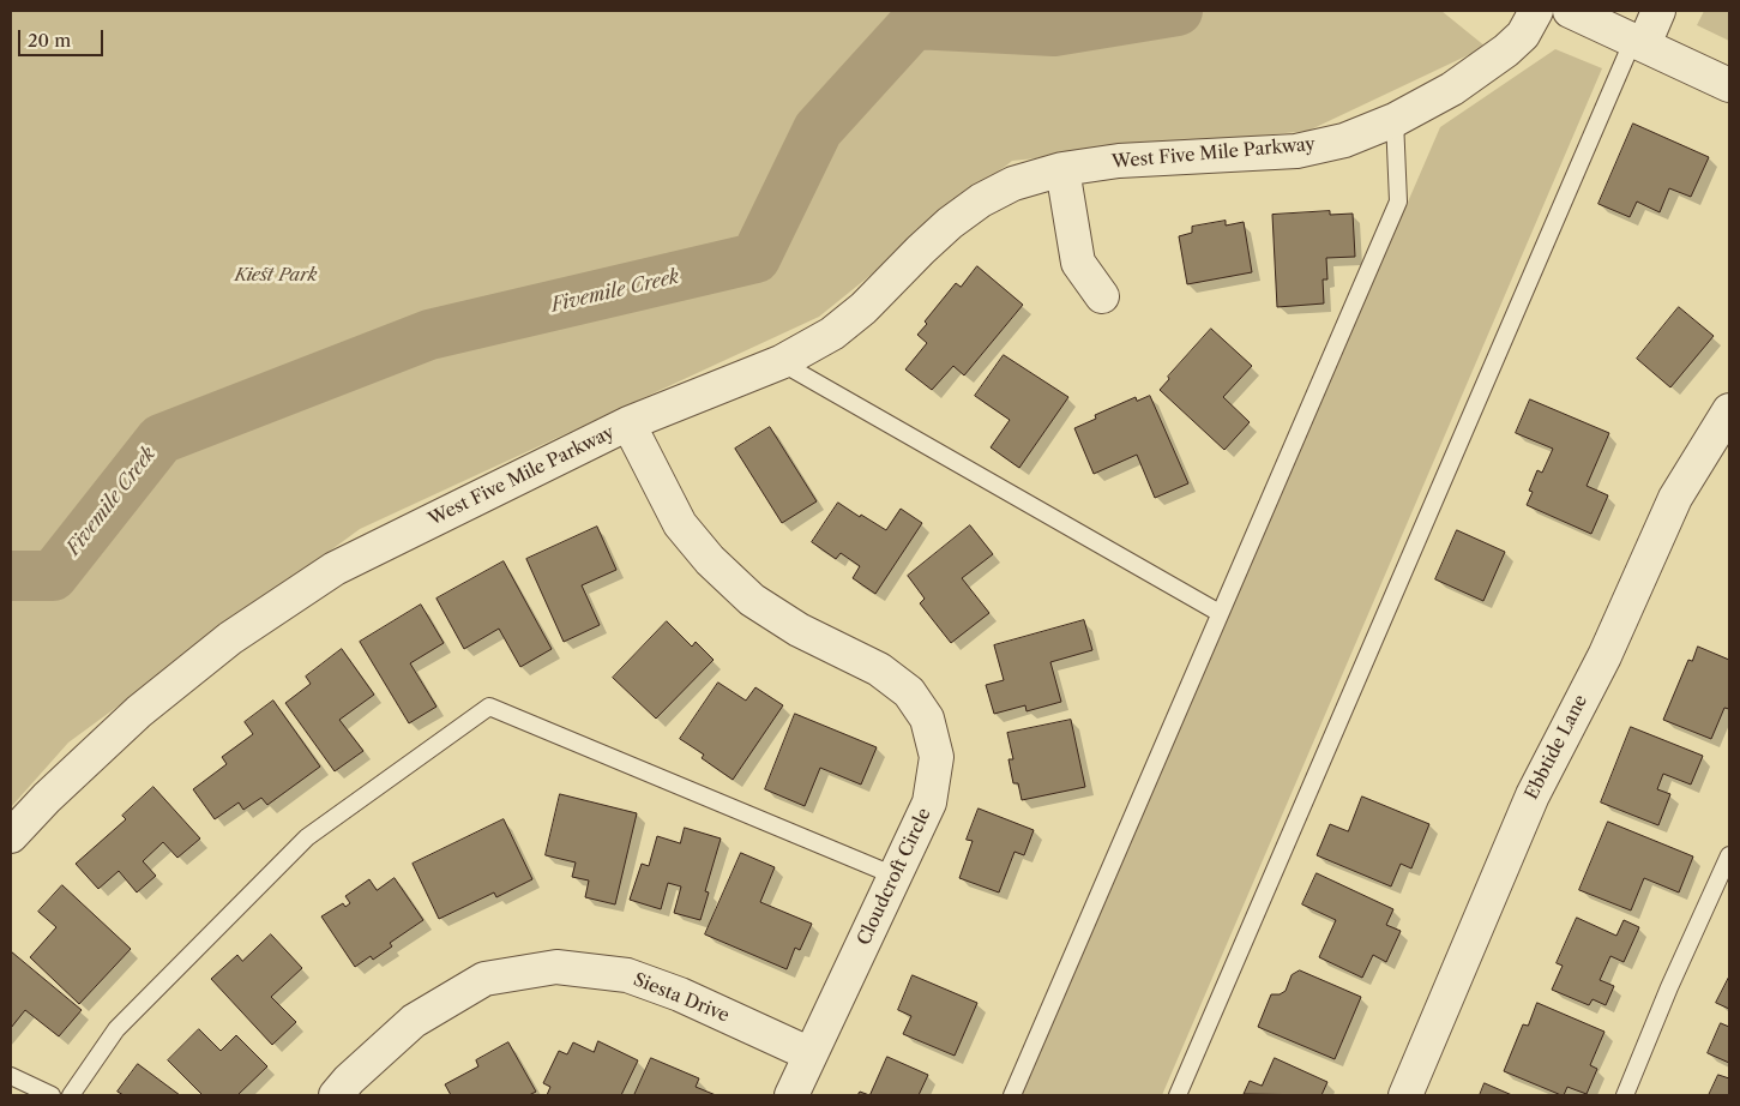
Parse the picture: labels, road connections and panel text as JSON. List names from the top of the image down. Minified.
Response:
{"streets":{"street":["West Five Mile Parkway","Ebbtide Lane","Cloudcroft Circle","Siesta Drive"]},"crossings":[["West Five Mile Parkway","Cloudcroft Circle"],["Cloudcroft Circle","Siesta Drive"]],"water":["Fivemile Creek"],"parks":["Kiest Park"],"scale_bar":"20 m"}
